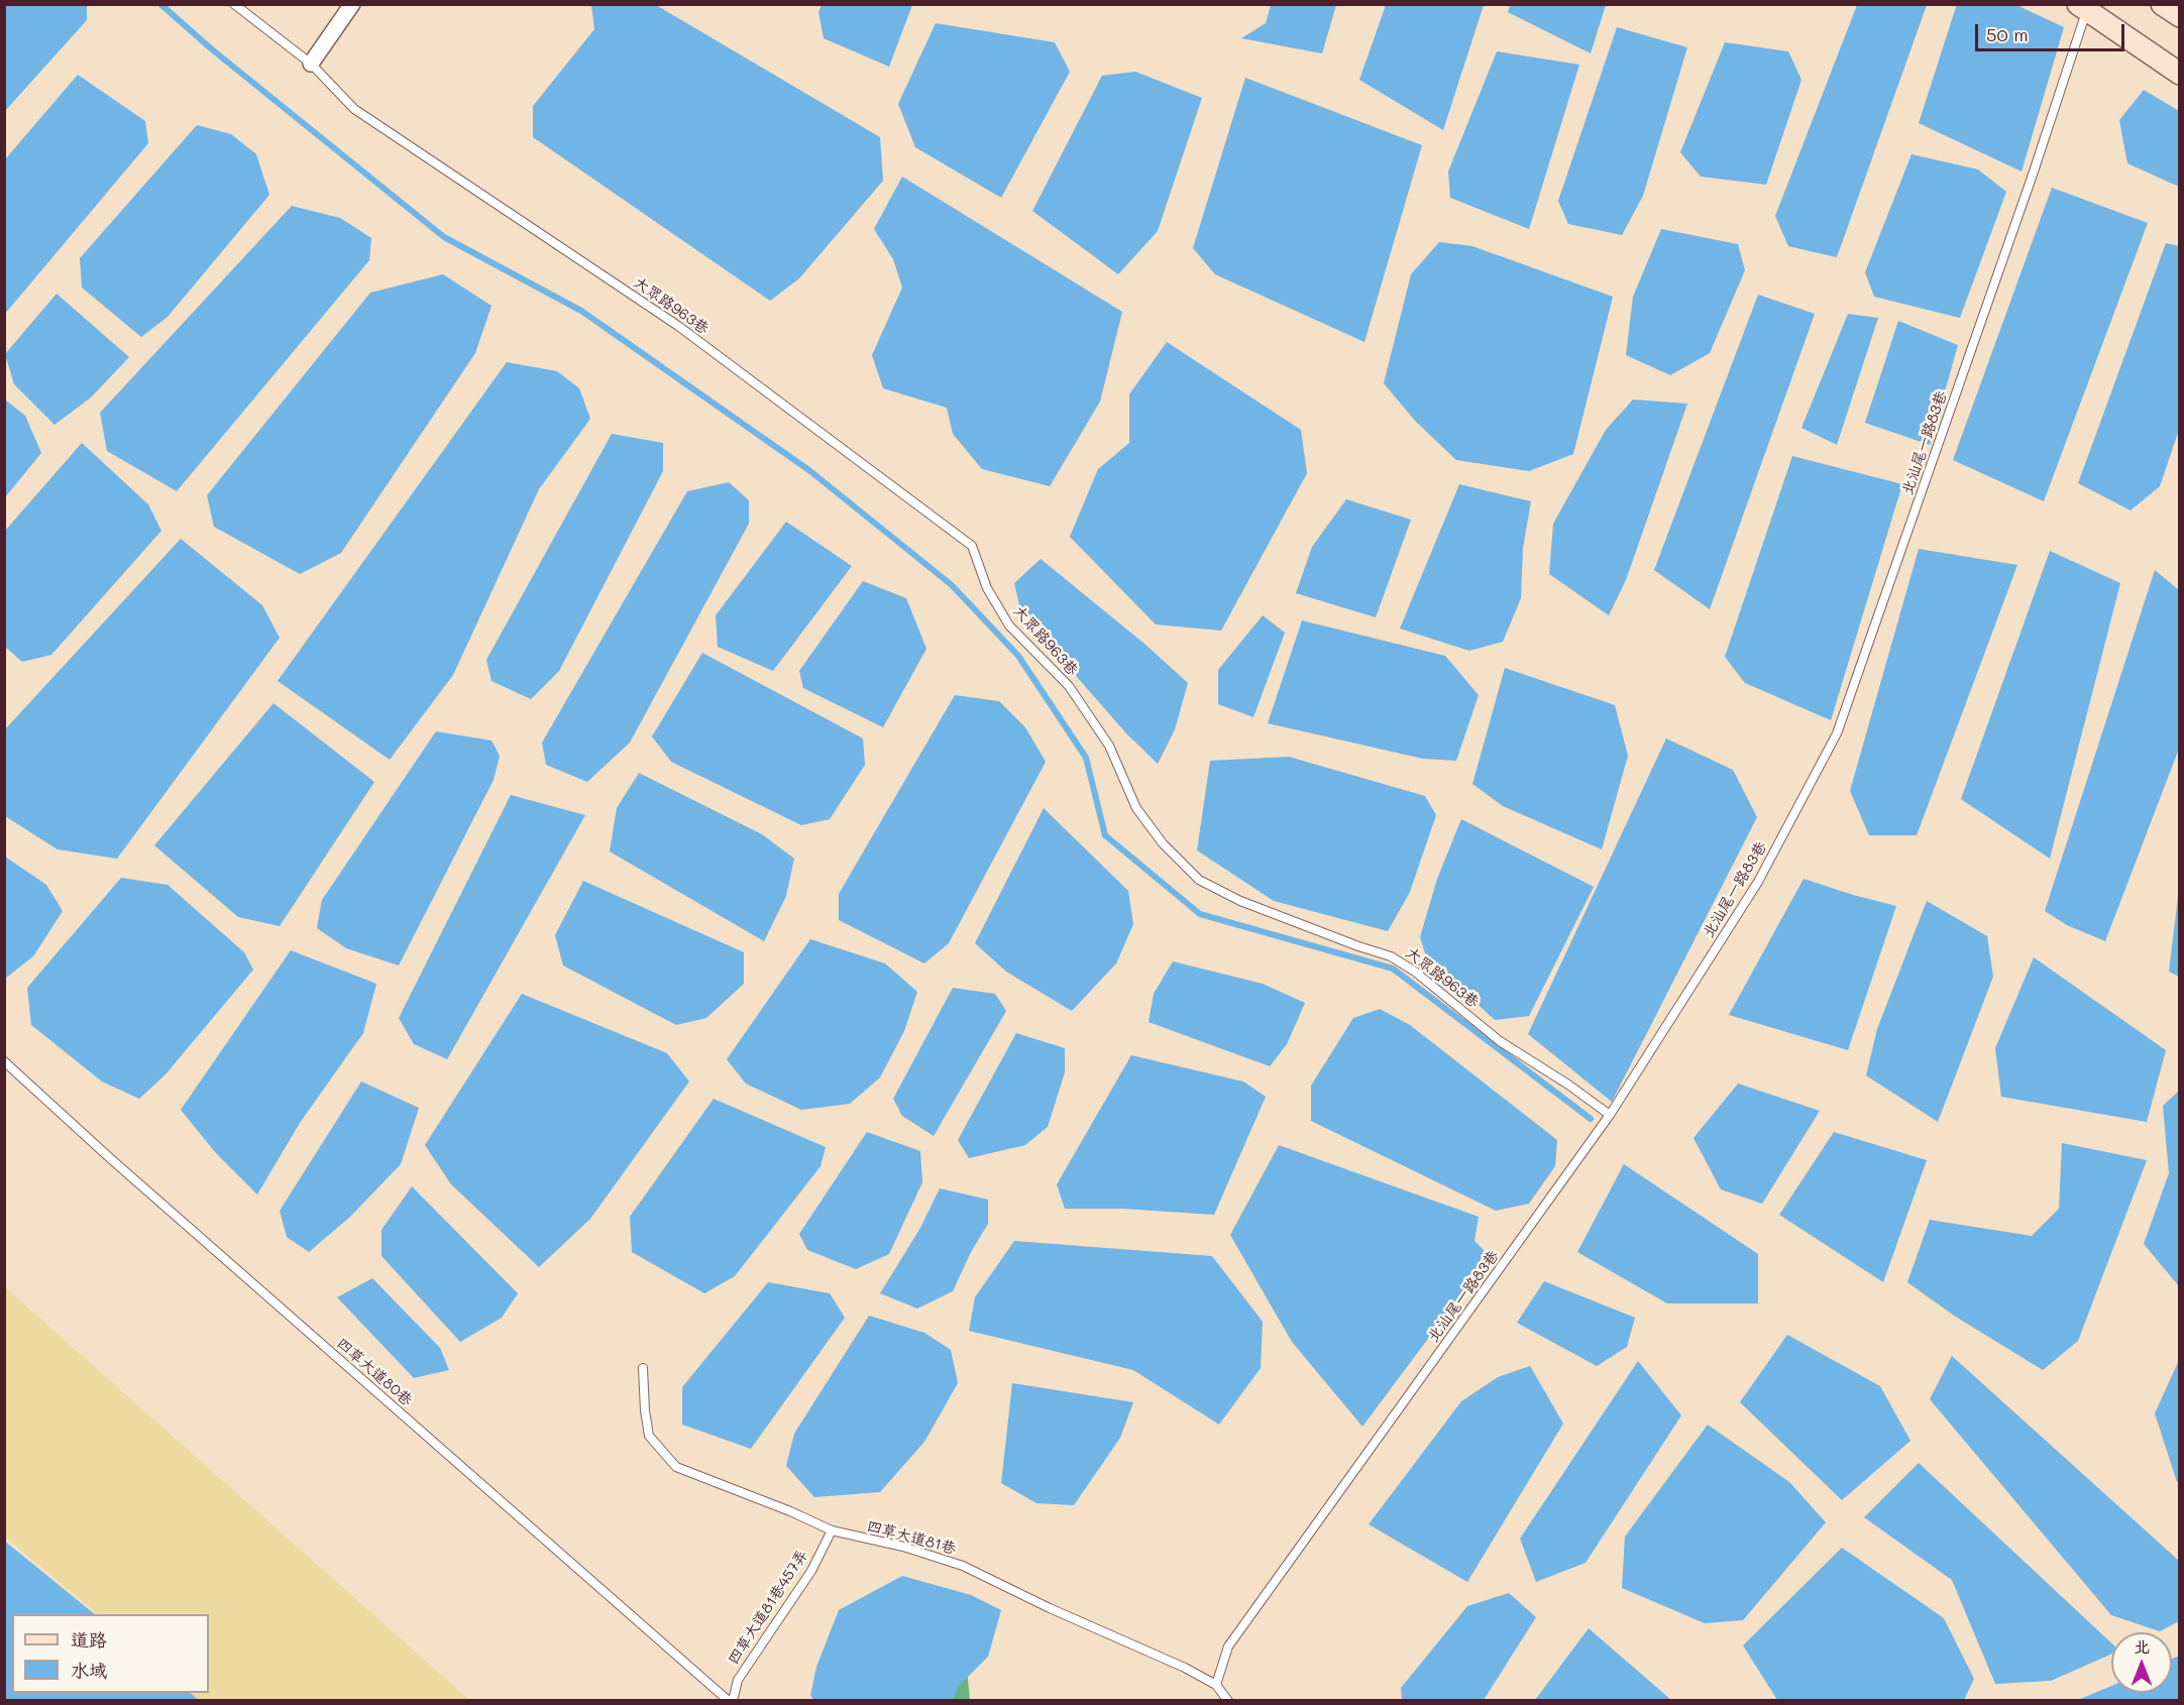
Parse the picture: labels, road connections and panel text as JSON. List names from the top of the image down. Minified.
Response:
{"streets":{"lane":["大眾路963巷","北汕尾一路83巷","四草大道80巷","四草大道81巷","四草大道81巷457弄"]},"crossings":[["大眾路963巷","北汕尾一路83巷"],["北汕尾一路83巷","四草大道81巷"],["四草大道80巷","四草大道81巷457弄"],["四草大道81巷","四草大道81巷457弄"]],"legend":["道路","水域"],"scale_bar":"50 m","north":"top"}
